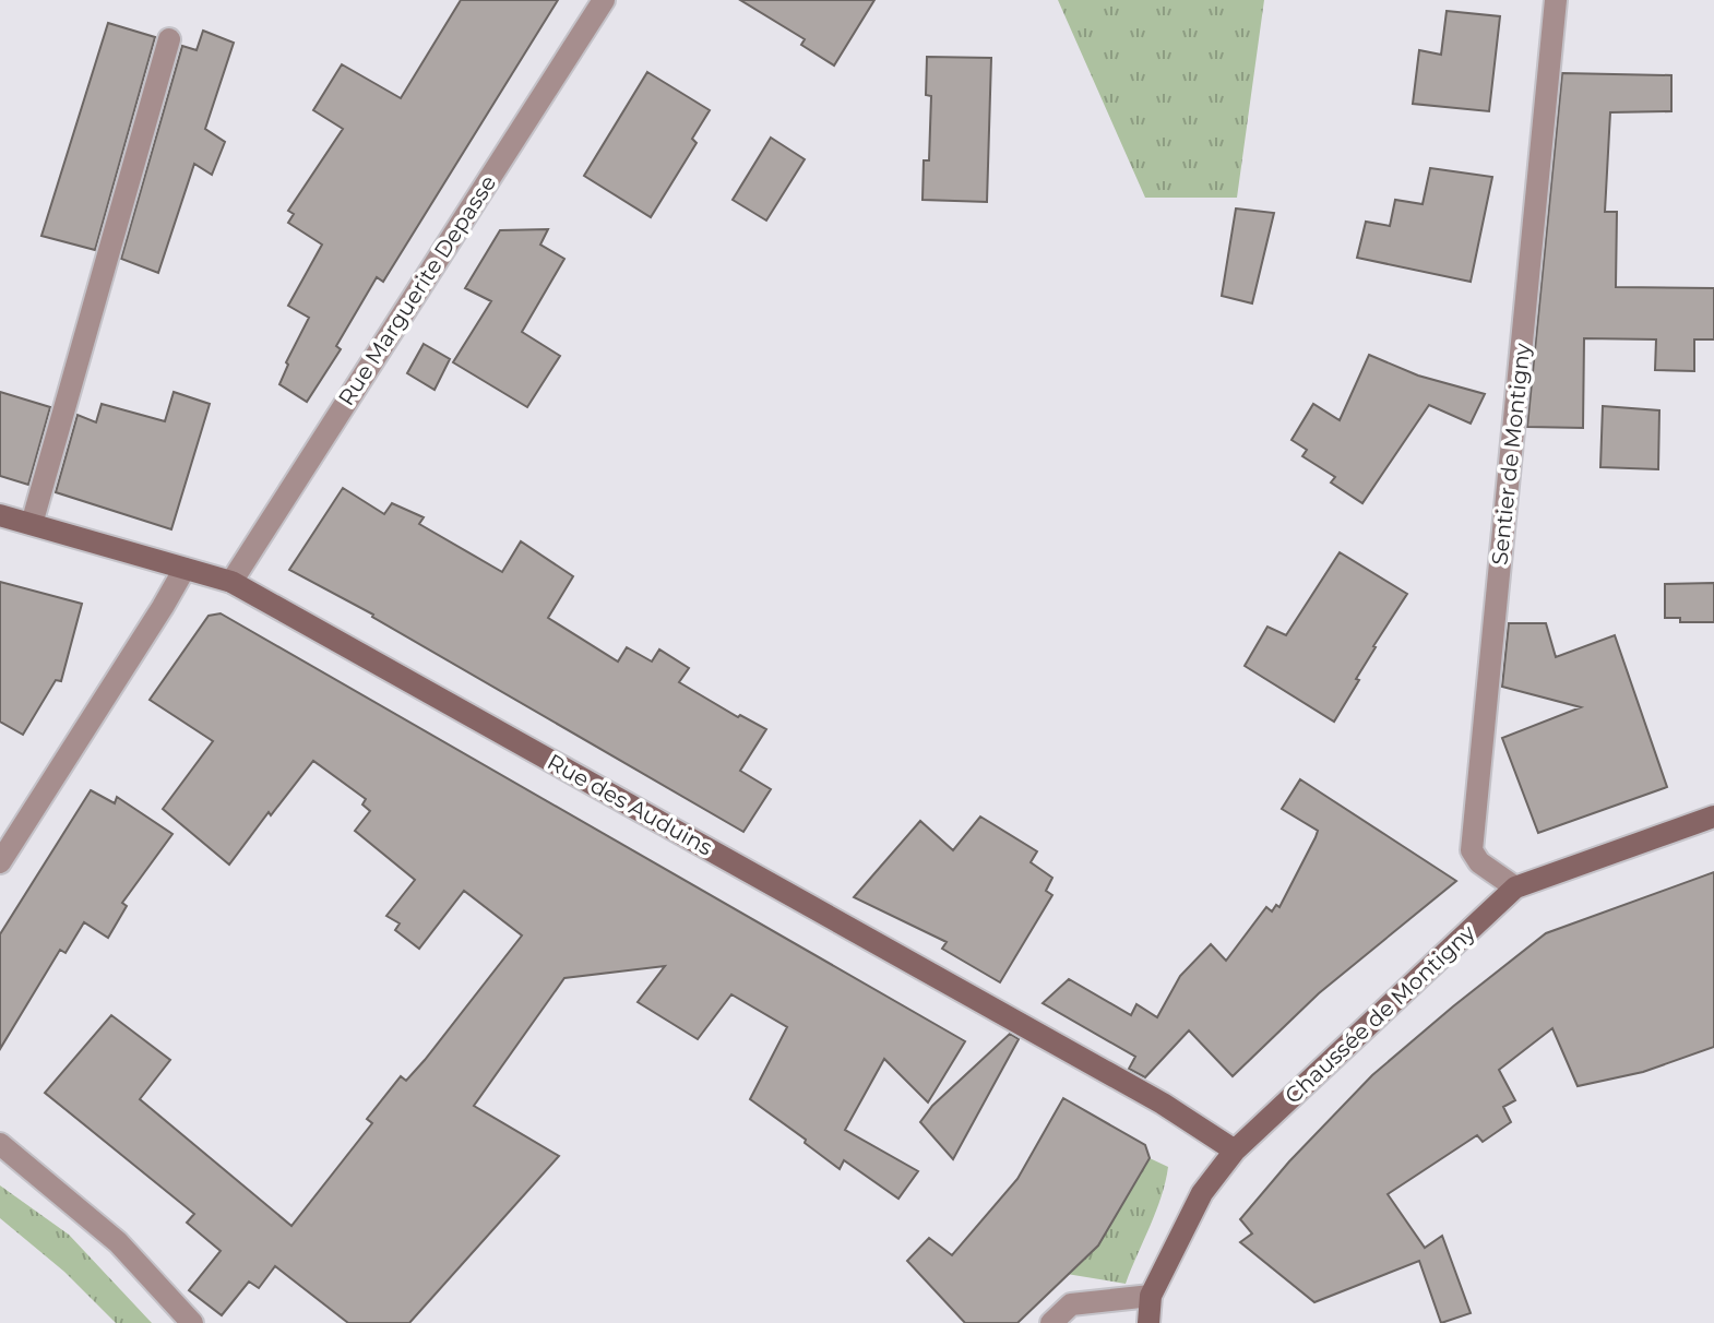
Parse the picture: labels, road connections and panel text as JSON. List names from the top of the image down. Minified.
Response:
{"streets":{"street":["Rue Marguerite Depasse","Sentier de Montigny","Rue des Auduins","Chaussée de Montigny"]},"crossings":[["Rue Marguerite Depasse","Rue des Auduins"],["Sentier de Montigny","Chaussée de Montigny"],["Rue des Auduins","Chaussée de Montigny"]]}
